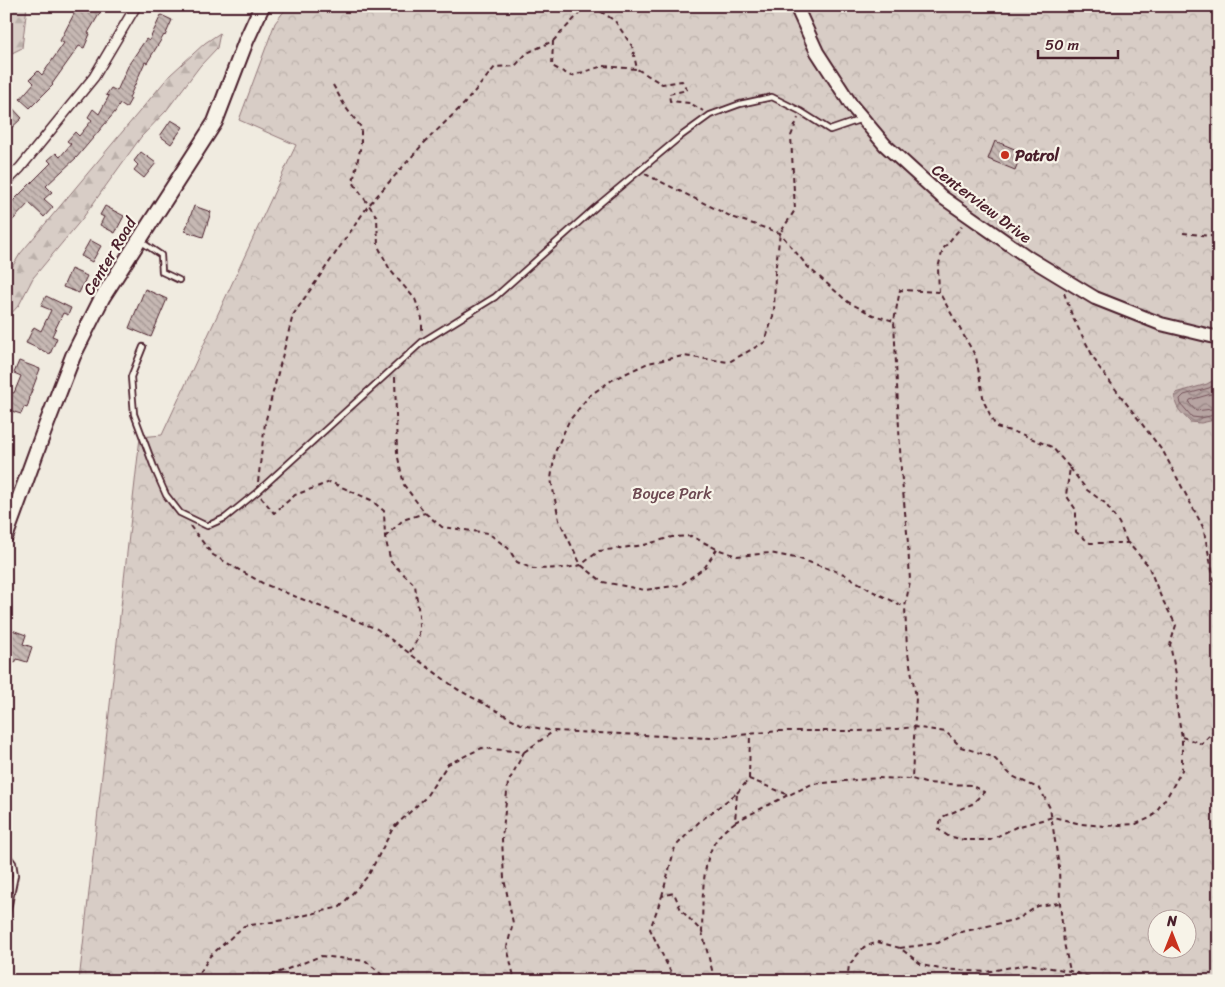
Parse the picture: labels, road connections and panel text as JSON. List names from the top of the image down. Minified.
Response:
{"streets":{"main road":["Center Road"],"street":["Centerview Drive"]},"parks":["Boyce Park"],"places":["Patrol"],"scale_bar":"50 m","north":"top"}
